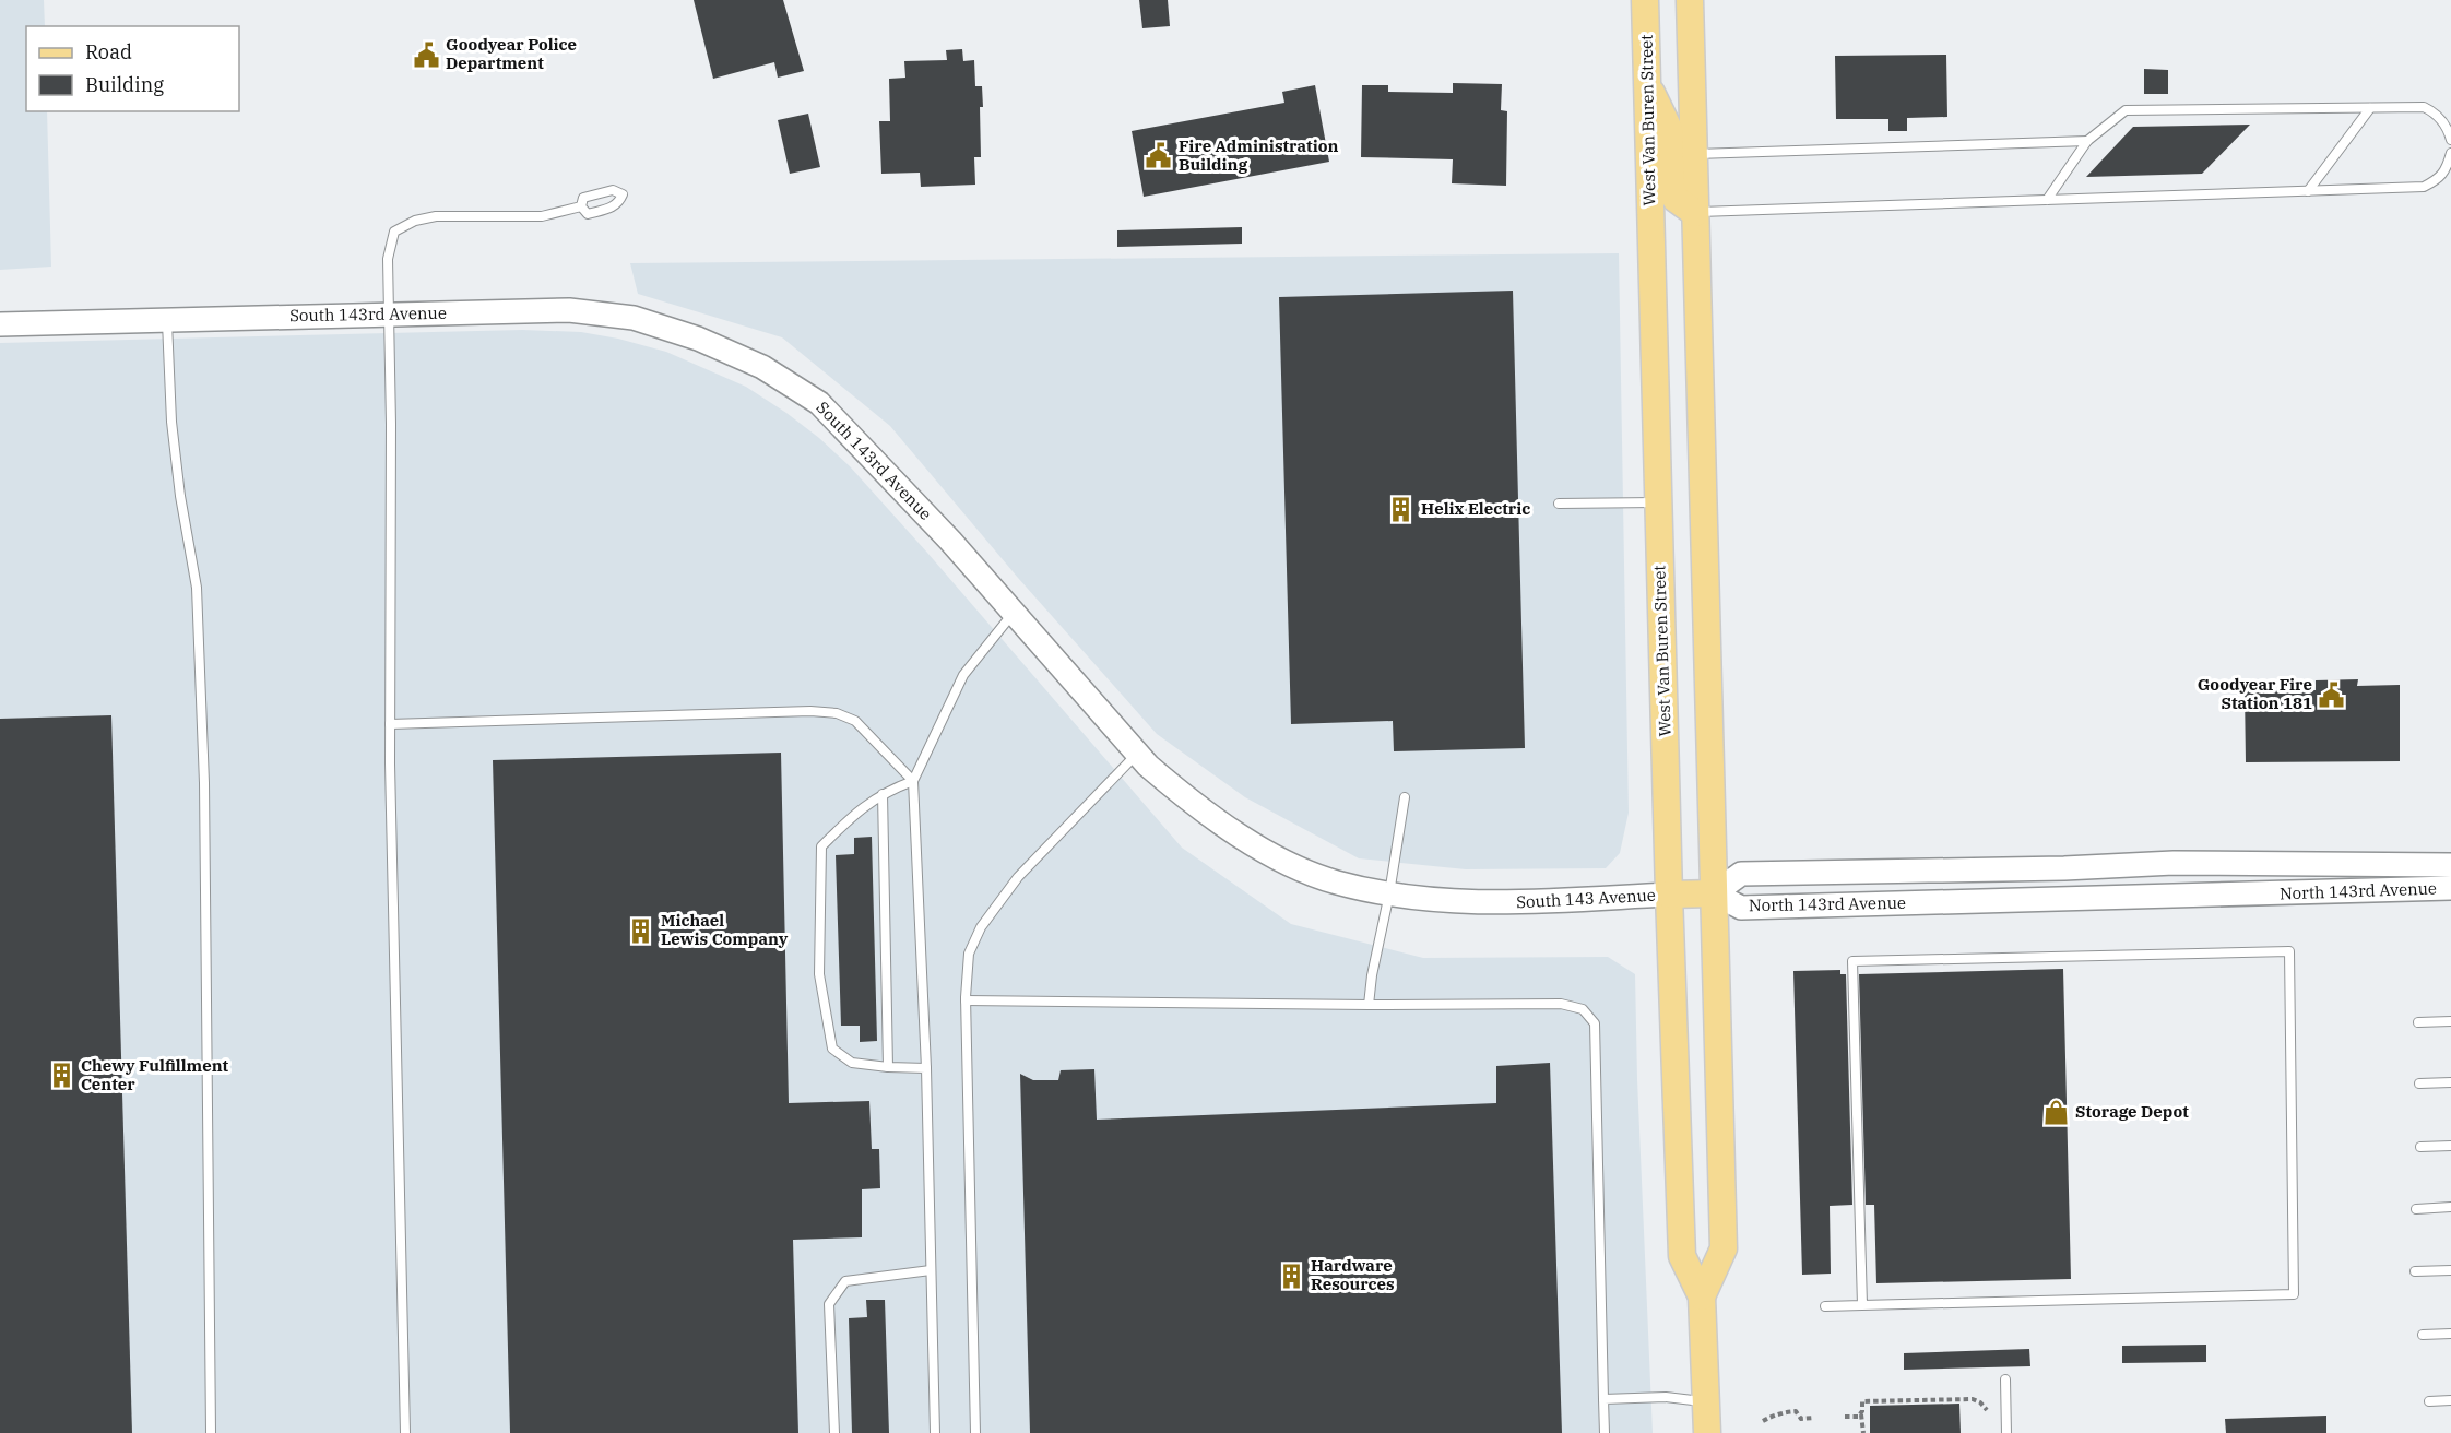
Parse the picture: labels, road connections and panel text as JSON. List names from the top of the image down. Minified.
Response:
{"streets":{"main road":["West Van Buren Street"],"street":["South 143rd Avenue","North 143rd Avenue","South 143 Avenue"]},"crossings":[["West Van Buren Street","North 143rd Avenue"],["West Van Buren Street","South 143 Avenue"],["South 143rd Avenue","South 143 Avenue"]],"places":{"public building":["Goodyear Police Department","Fire Administration Building","Goodyear Fire Station 181"],"building":["Helix Electric","Michael Lewis Company","Chewy Fulfillment Center","Hardware Resources"],"shop":["Storage Depot"]},"legend":["Road","Building"]}
